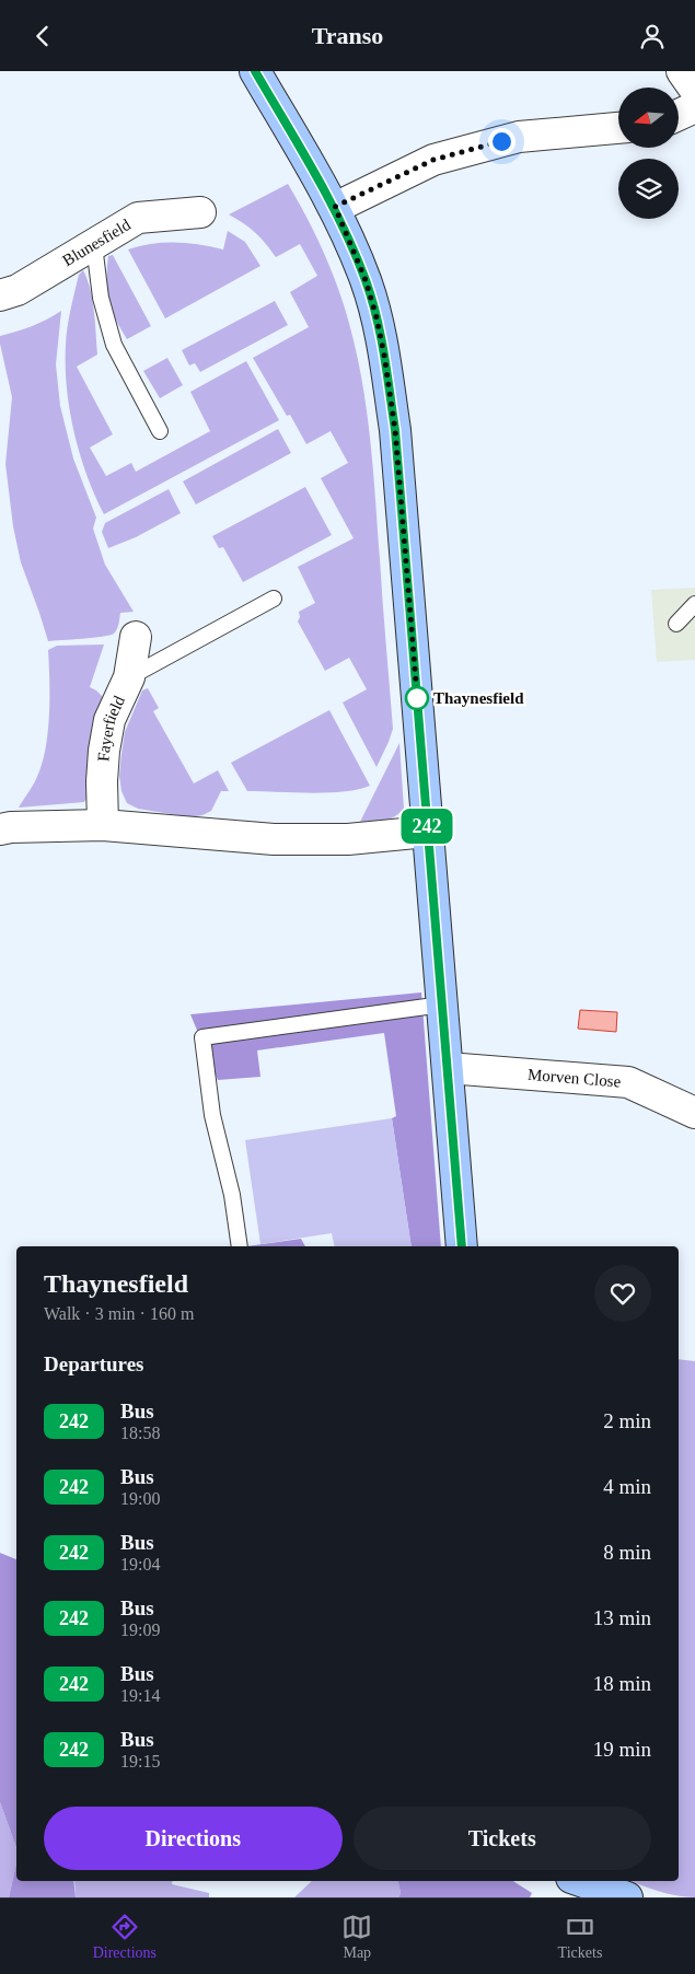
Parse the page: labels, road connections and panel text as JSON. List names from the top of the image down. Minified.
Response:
{"streets":{"street":["Blunesfield","Fayerfield","Morven Close"]},"places":["Thaynesfield"],"lines":["bus line 242"],"north":"left","page":{"header":"Transo","on_map":"242","heading":[["Thaynesfield","Walk · 3 min · 160 m"],"Departures"],"list":[{"mark":"242","name":"Bus","note":"18:58","value":"2 min"},{"mark":"242","name":"Bus","note":"19:00","value":"4 min"},{"mark":"242","name":"Bus","note":"19:04","value":"8 min"},{"mark":"242","name":"Bus","note":"19:09","value":"13 min"},{"mark":"242","name":"Bus","note":"19:14","value":"18 min"},{"mark":"242","name":"Bus","note":"19:15","value":"19 min"}],"buttons":["Directions","Tickets"],"tabs":["Directions","Map","Tickets"]}}
